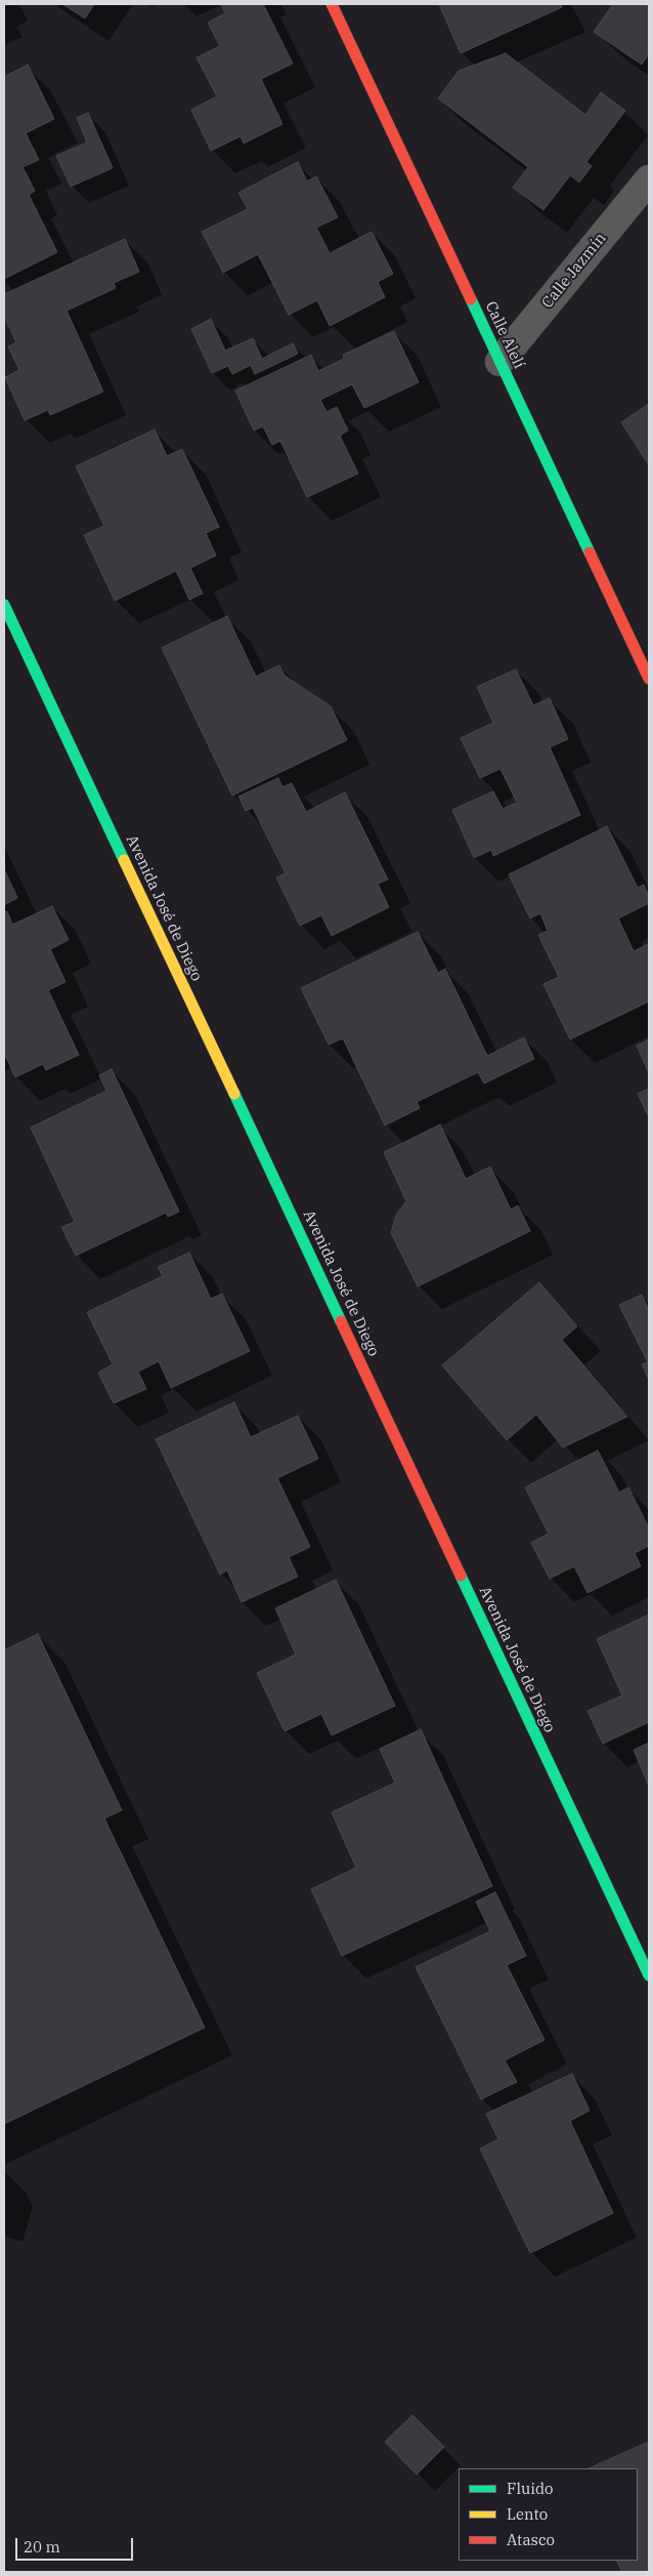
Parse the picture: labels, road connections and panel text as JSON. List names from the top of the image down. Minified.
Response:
{"streets":{"street":["Calle Jazmín","Calle Alelí","Avenida José de Diego"]},"crossings":[["Calle Jazmín","Calle Alelí"]],"legend":["Fluido","Lento","Atasco"],"scale_bar":"20 m"}
